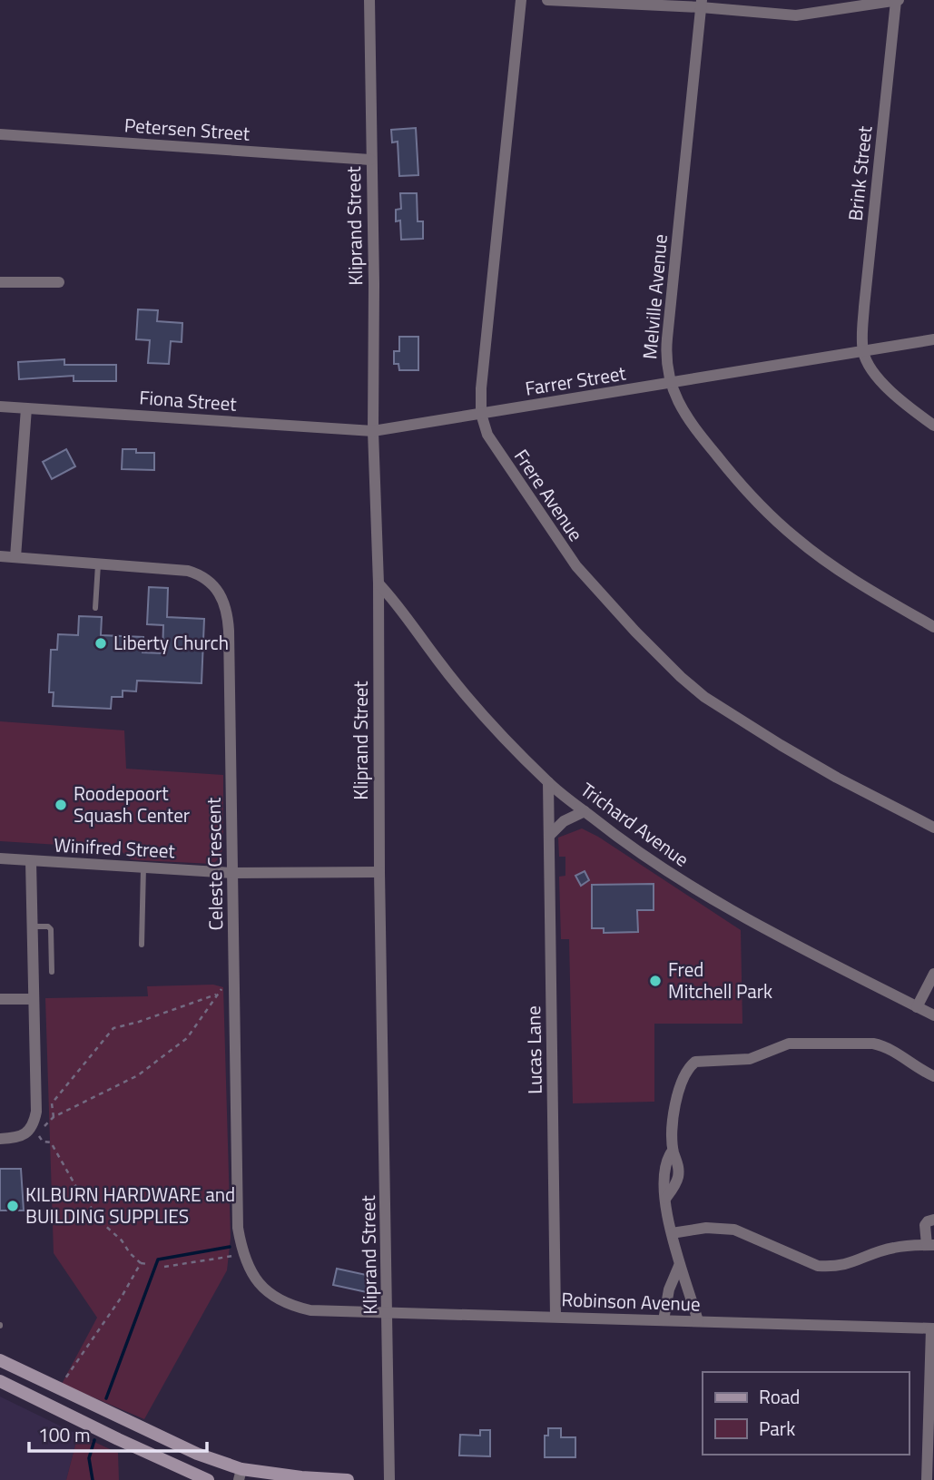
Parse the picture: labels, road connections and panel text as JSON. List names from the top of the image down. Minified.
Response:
{"streets":{"street":["Petersen Street","Brink Street","Kliprand Street","Melville Avenue","Farrer Street","Fiona Street","Frere Avenue","Trichard Avenue","Winifred Street","Celeste Crescent","Lucas Lane","Robinson Avenue"]},"crossings":[["Petersen Street","Kliprand Street"],["Brink Street","Farrer Street"],["Kliprand Street","Farrer Street"],["Kliprand Street","Fiona Street"],["Kliprand Street","Trichard Avenue"],["Kliprand Street","Winifred Street"],["Kliprand Street","Robinson Avenue"],["Melville Avenue","Farrer Street"],["Farrer Street","Fiona Street"],["Farrer Street","Frere Avenue"],["Trichard Avenue","Lucas Lane"],["Winifred Street","Celeste Crescent"],["Celeste Crescent","Robinson Avenue"],["Lucas Lane","Robinson Avenue"]],"places":["Liberty Church","Roodepoort Squash Center","Fred Mitchell Park","KILBURN HARDWARE and BUILDING SUPPLIES"],"legend":["Road","Park"],"scale_bar":"100 m"}
